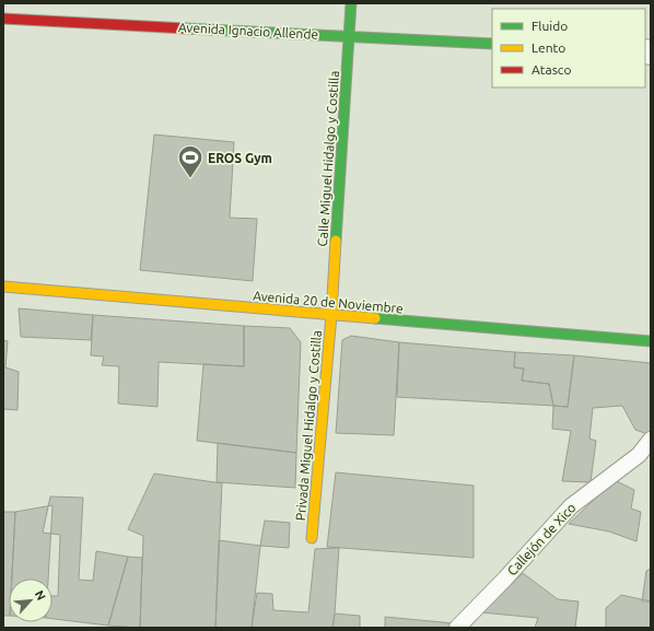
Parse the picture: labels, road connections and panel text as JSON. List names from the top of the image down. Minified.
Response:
{"streets":{"street":["Avenida Ignacio Allende","Calle Miguel Hidalgo y Costilla","Avenida 20 de Noviembre","Privada Miguel Hidalgo y Costilla"],"lane":["Callejón de Xico"]},"crossings":[["Avenida Ignacio Allende","Calle Miguel Hidalgo y Costilla"],["Calle Miguel Hidalgo y Costilla","Avenida 20 de Noviembre"],["Calle Miguel Hidalgo y Costilla","Privada Miguel Hidalgo y Costilla"],["Avenida 20 de Noviembre","Privada Miguel Hidalgo y Costilla"]],"places":{"sports":["EROS Gym"]},"legend":["Fluido","Lento","Atasco"],"north":"top right"}
